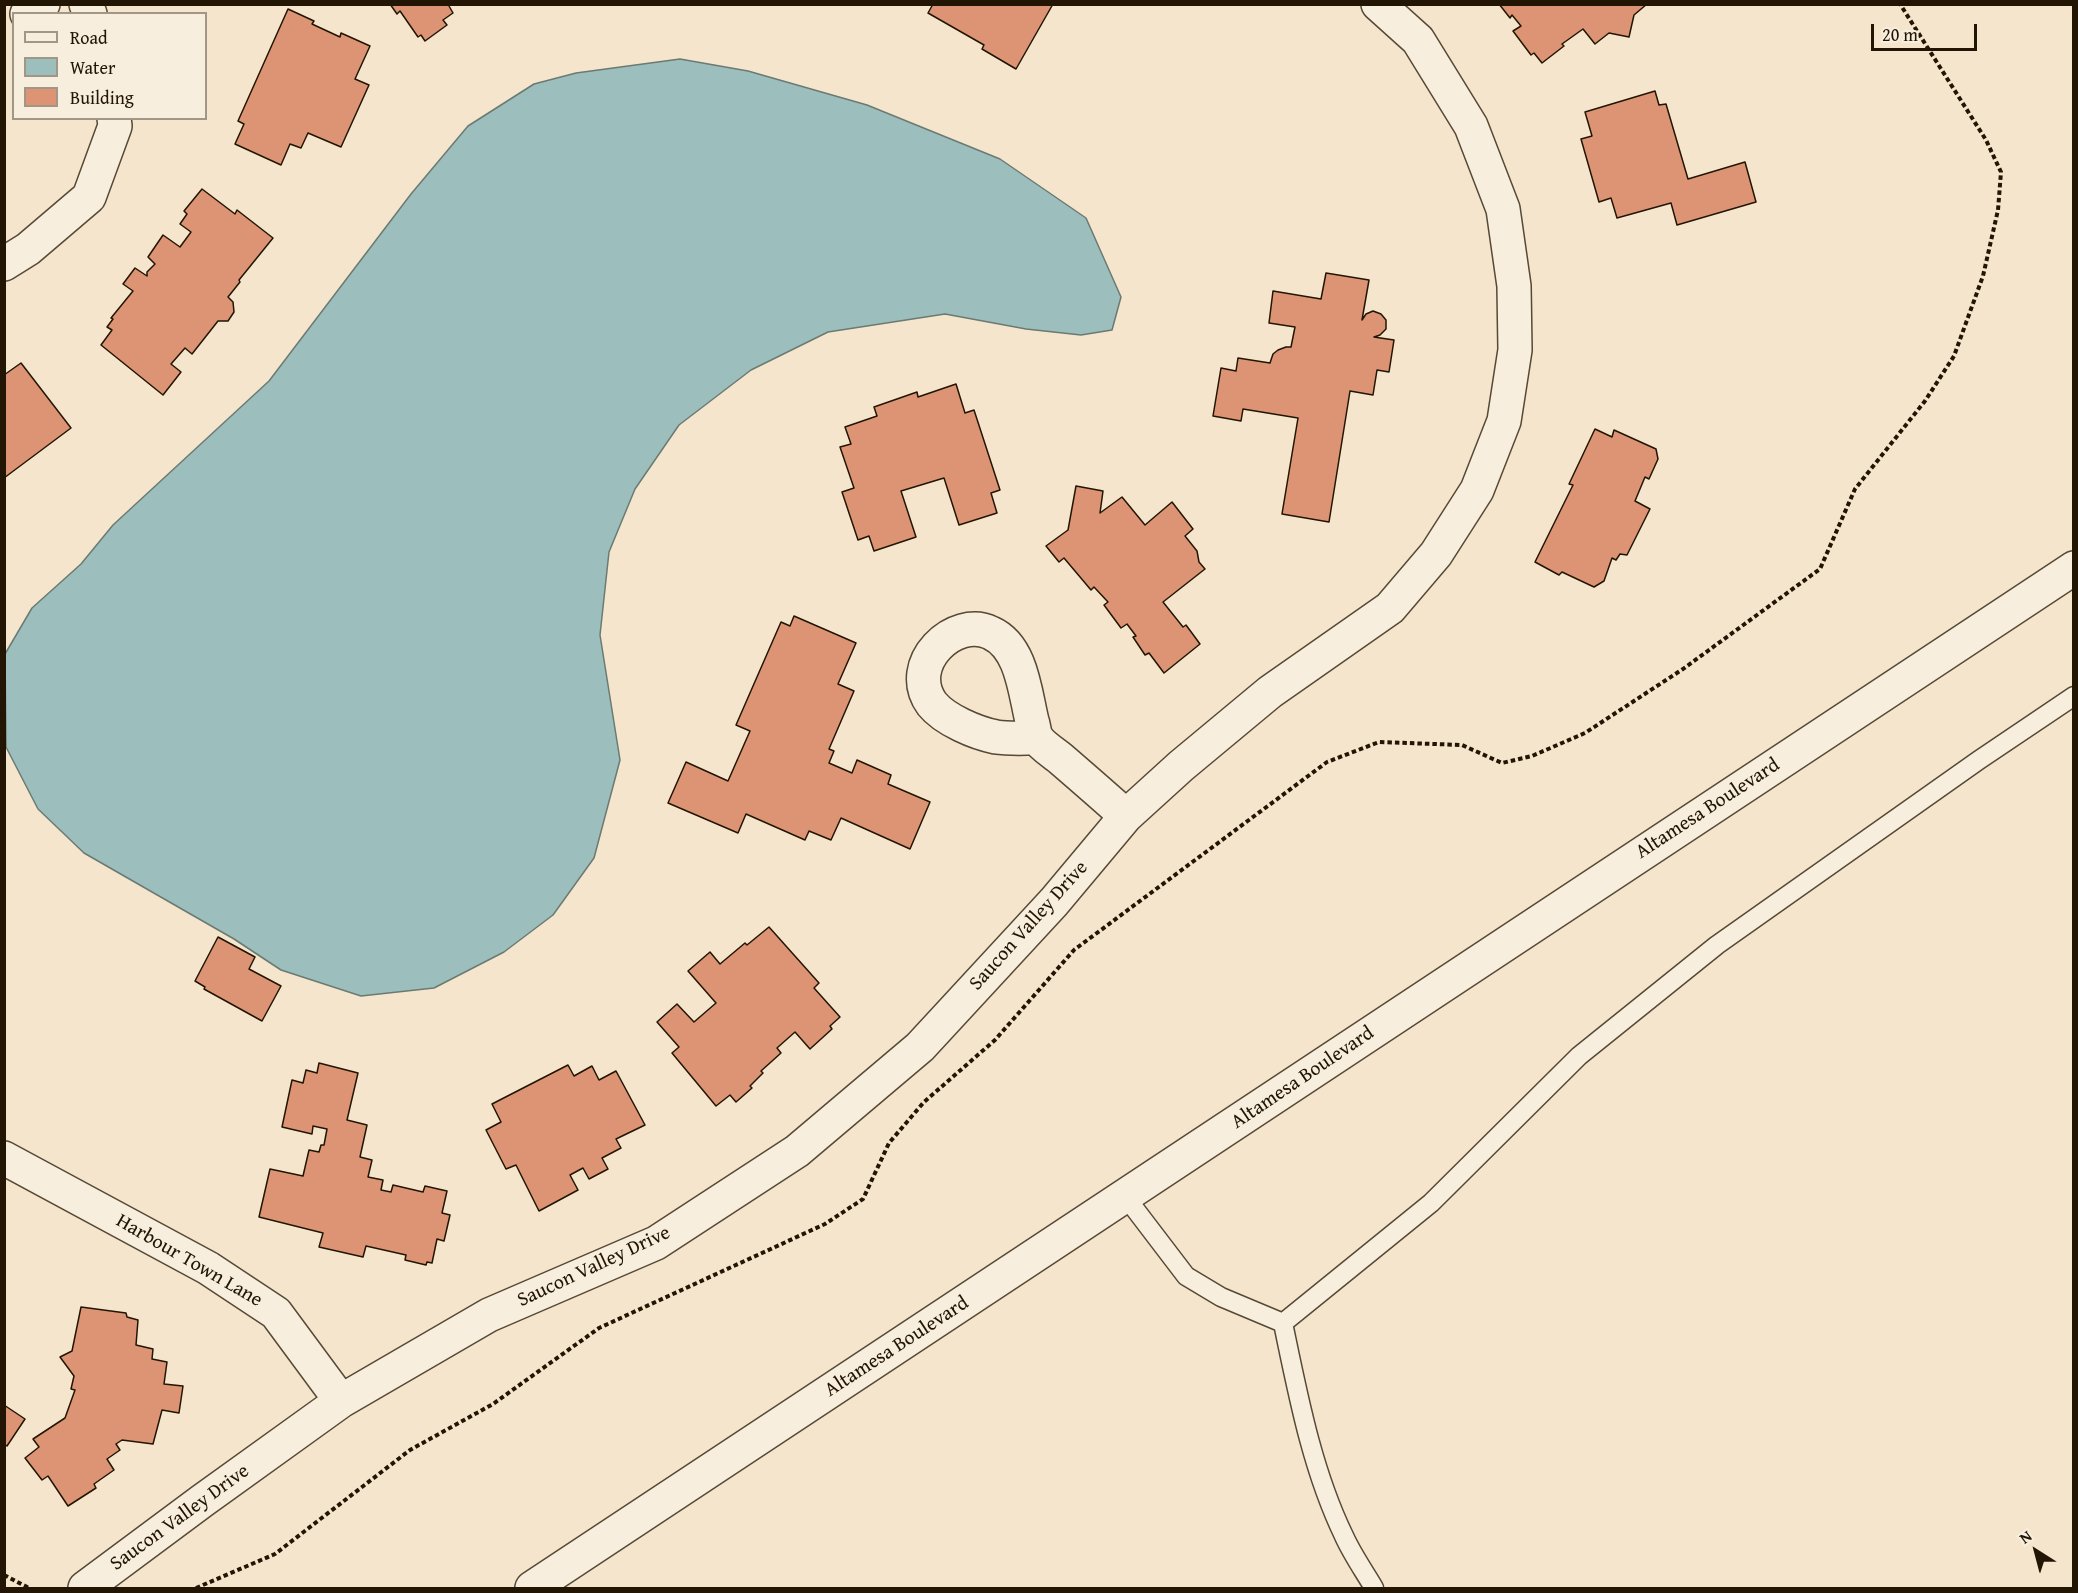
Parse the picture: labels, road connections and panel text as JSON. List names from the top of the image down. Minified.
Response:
{"streets":{"street":["Altamesa Boulevard","Saucon Valley Drive","Harbour Town Lane"]},"crossings":[["Saucon Valley Drive","Harbour Town Lane"]],"legend":["Road","Water","Building"],"scale_bar":"20 m","north":"top left"}
